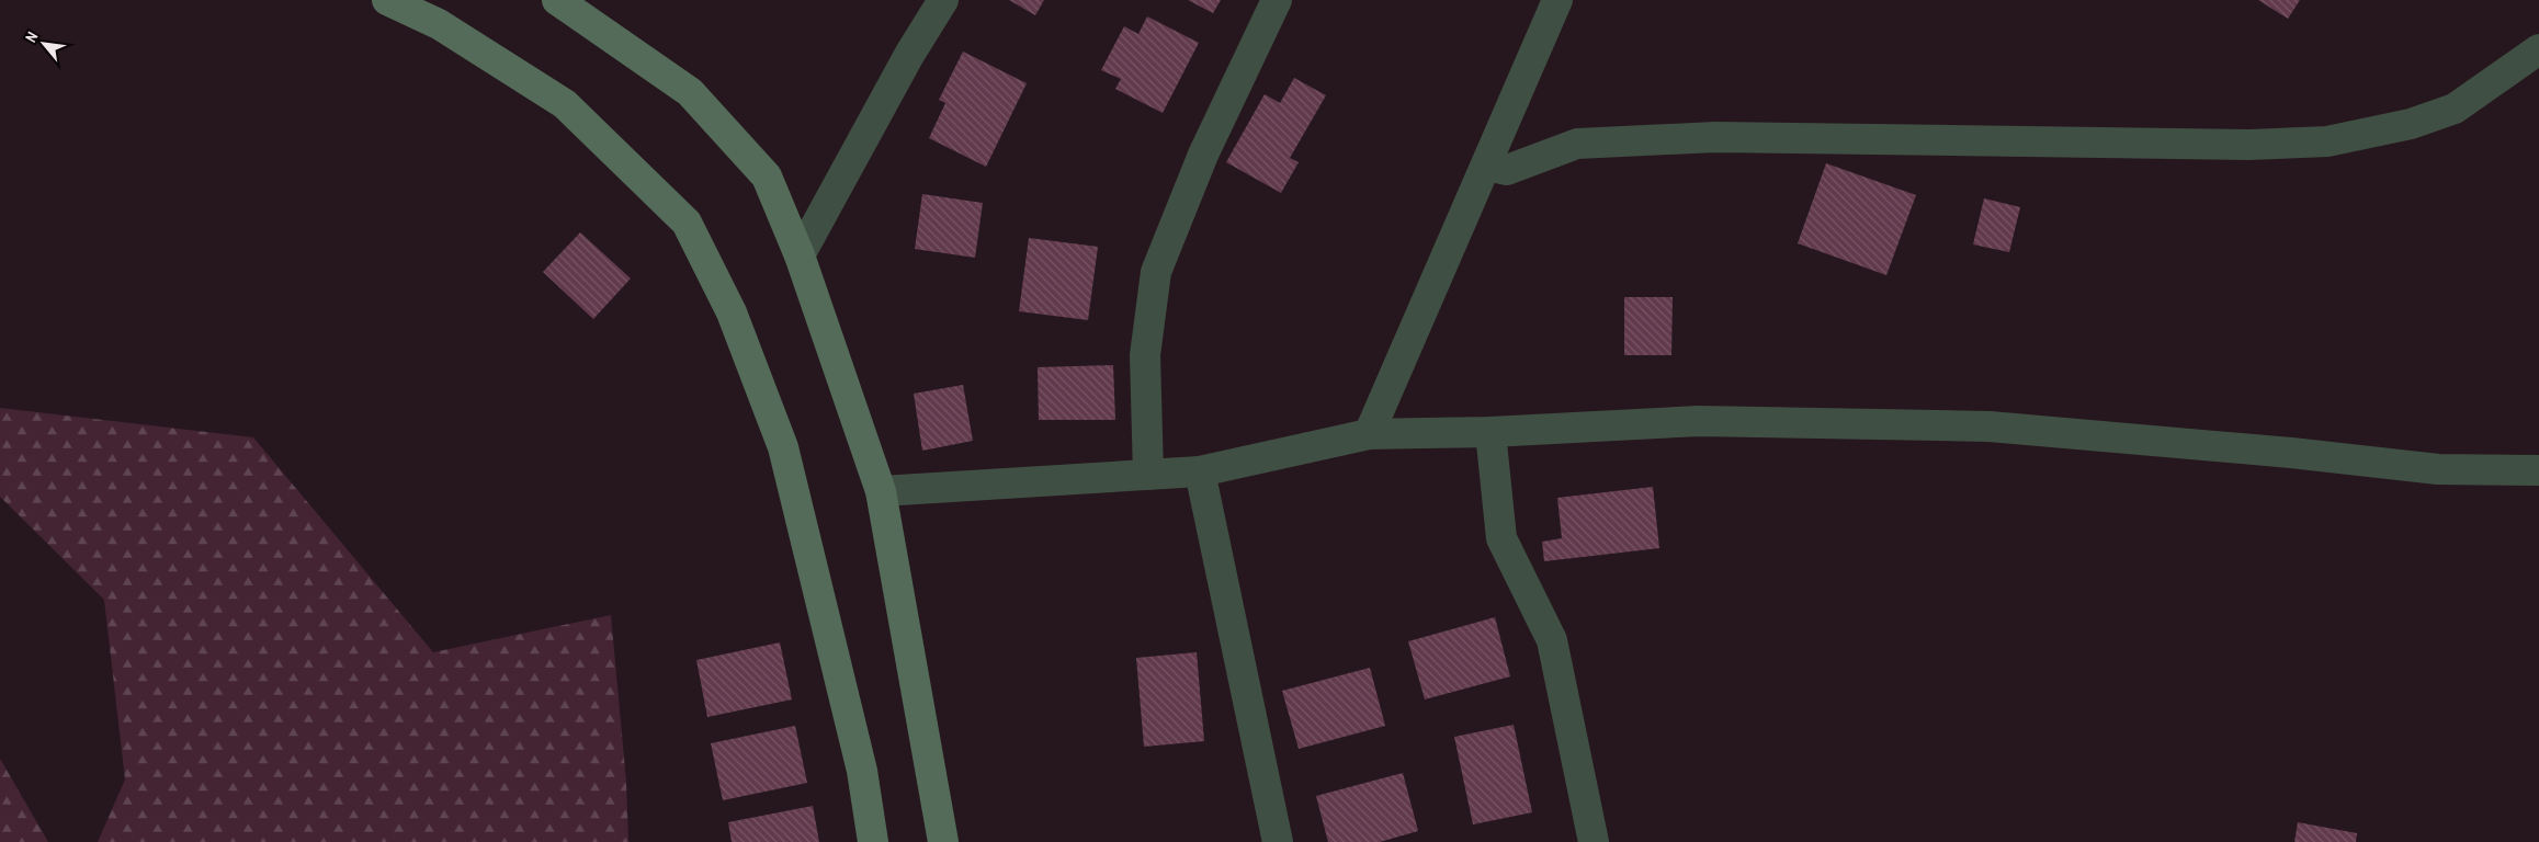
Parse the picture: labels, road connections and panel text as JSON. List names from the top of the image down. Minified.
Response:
{"north":"top left"}
